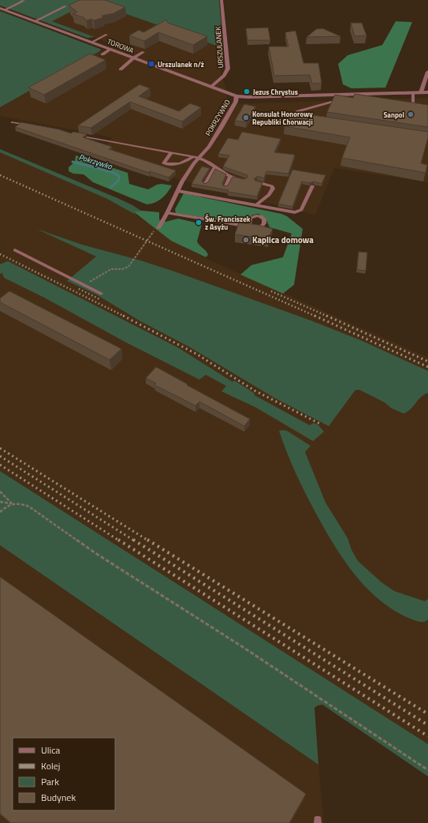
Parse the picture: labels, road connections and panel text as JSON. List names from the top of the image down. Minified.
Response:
{"streets":{"street":["TOROWA","URSZULANEK","POKRZYWNO"]},"crossings":[["TOROWA","URSZULANEK"],["TOROWA","POKRZYWNO"]],"water":["Pokrzywka"],"places":{"transit":["Urszulanek n/ż"],"other":["Jezus Chrystus","Sanpol","Konsulat Honorowy Republiki Chorwacji","Św. Franciszek z Asyżu","Kaplica domowa"]},"legend":["Ulica","Kolej","Park","Budynek"]}
